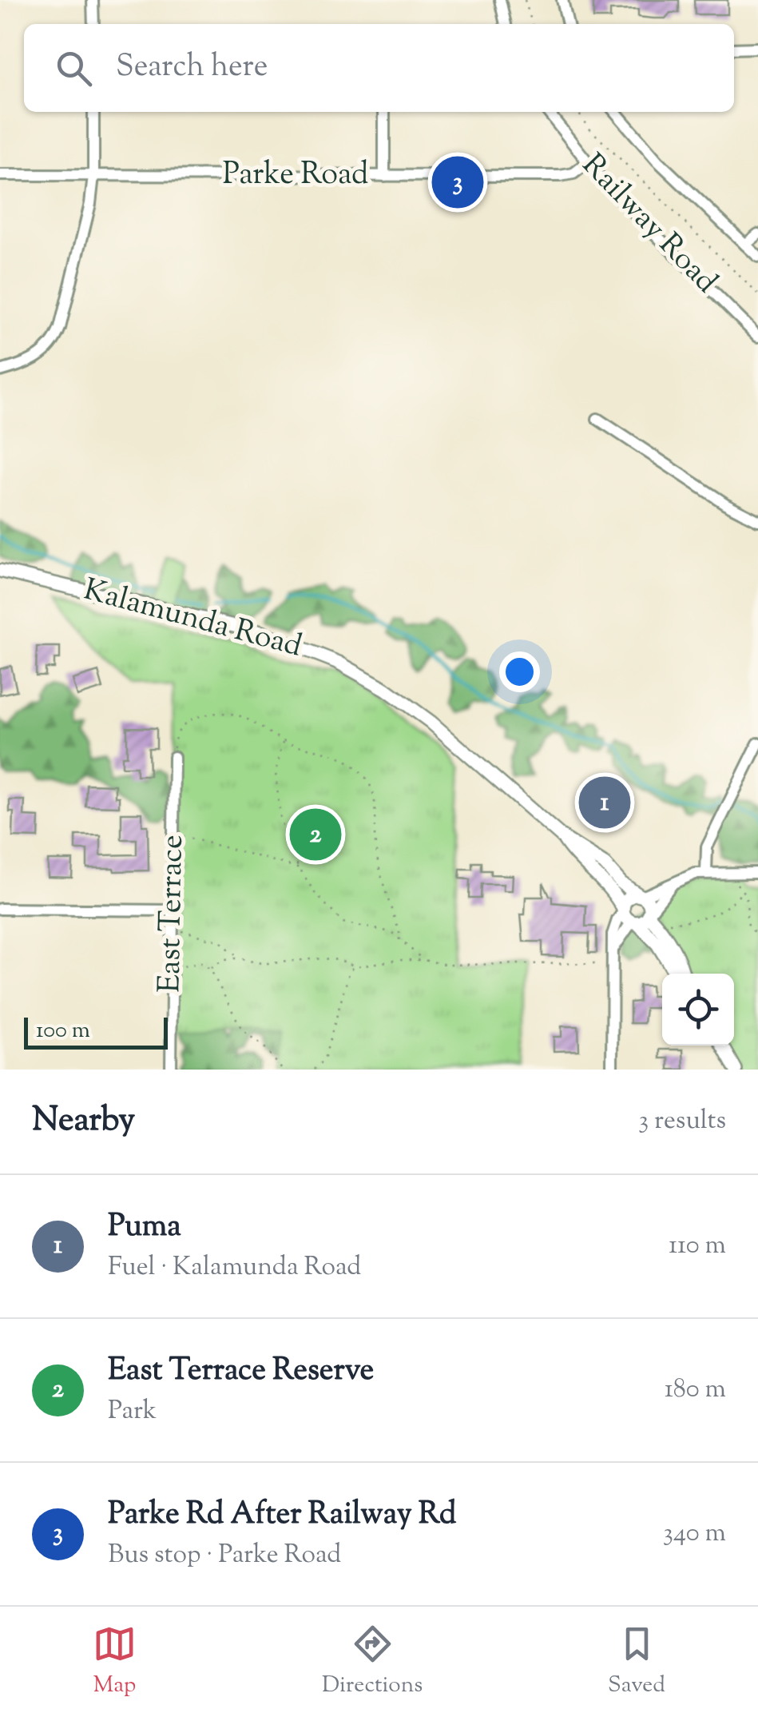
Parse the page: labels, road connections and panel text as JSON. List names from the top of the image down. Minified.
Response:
{"streets":{"main road":["Kalamunda Road"],"street":["Parke Road","Railway Road","East Terrace"]},"crossings":[["Parke Road","Railway Road"]],"scale_bar":"100 m","page":{"search":"Search here","pins":["3","1","2"],"scale":"100 m","heading":["Nearby","3 results"],"list":[{"mark":"1","name":"Puma","note":"Fuel · Kalamunda Road","value":"110 m"},{"mark":"2","name":"East Terrace Reserve","note":"Park","value":"180 m"},{"mark":"3","name":"Parke Rd After Railway Rd","note":"Bus stop · Parke Road","value":"340 m"}],"nav":["Map","Directions","Saved"]}}
